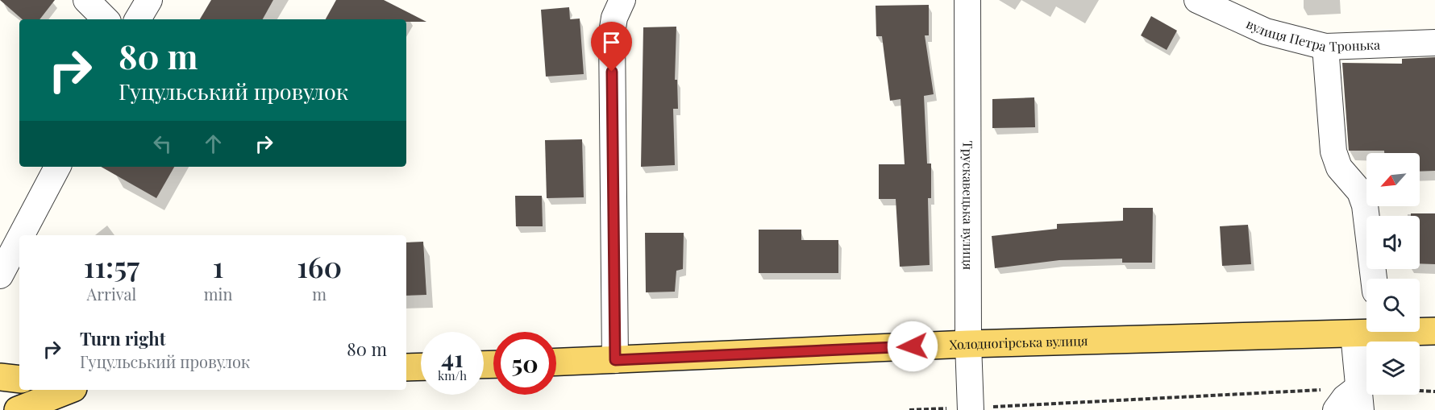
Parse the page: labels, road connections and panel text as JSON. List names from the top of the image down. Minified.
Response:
{"streets":{"main road":["Холодногірська вулиця"],"street":["вулиця Петра Тронька","Трускавецька вулиця"]},"crossings":[["Трускавецька вулиця","Холодногірська вулиця"]],"north":"bottom left","page":{"turn":["80 m","Гуцульський провулок"],"eta":["11:57","Arrival","1","min","160","m"],"list":[{"name":"Turn right","note":"Гуцульський провулок","value":"80 m"}],"speed":"41 km/h","limit":"50"}}
